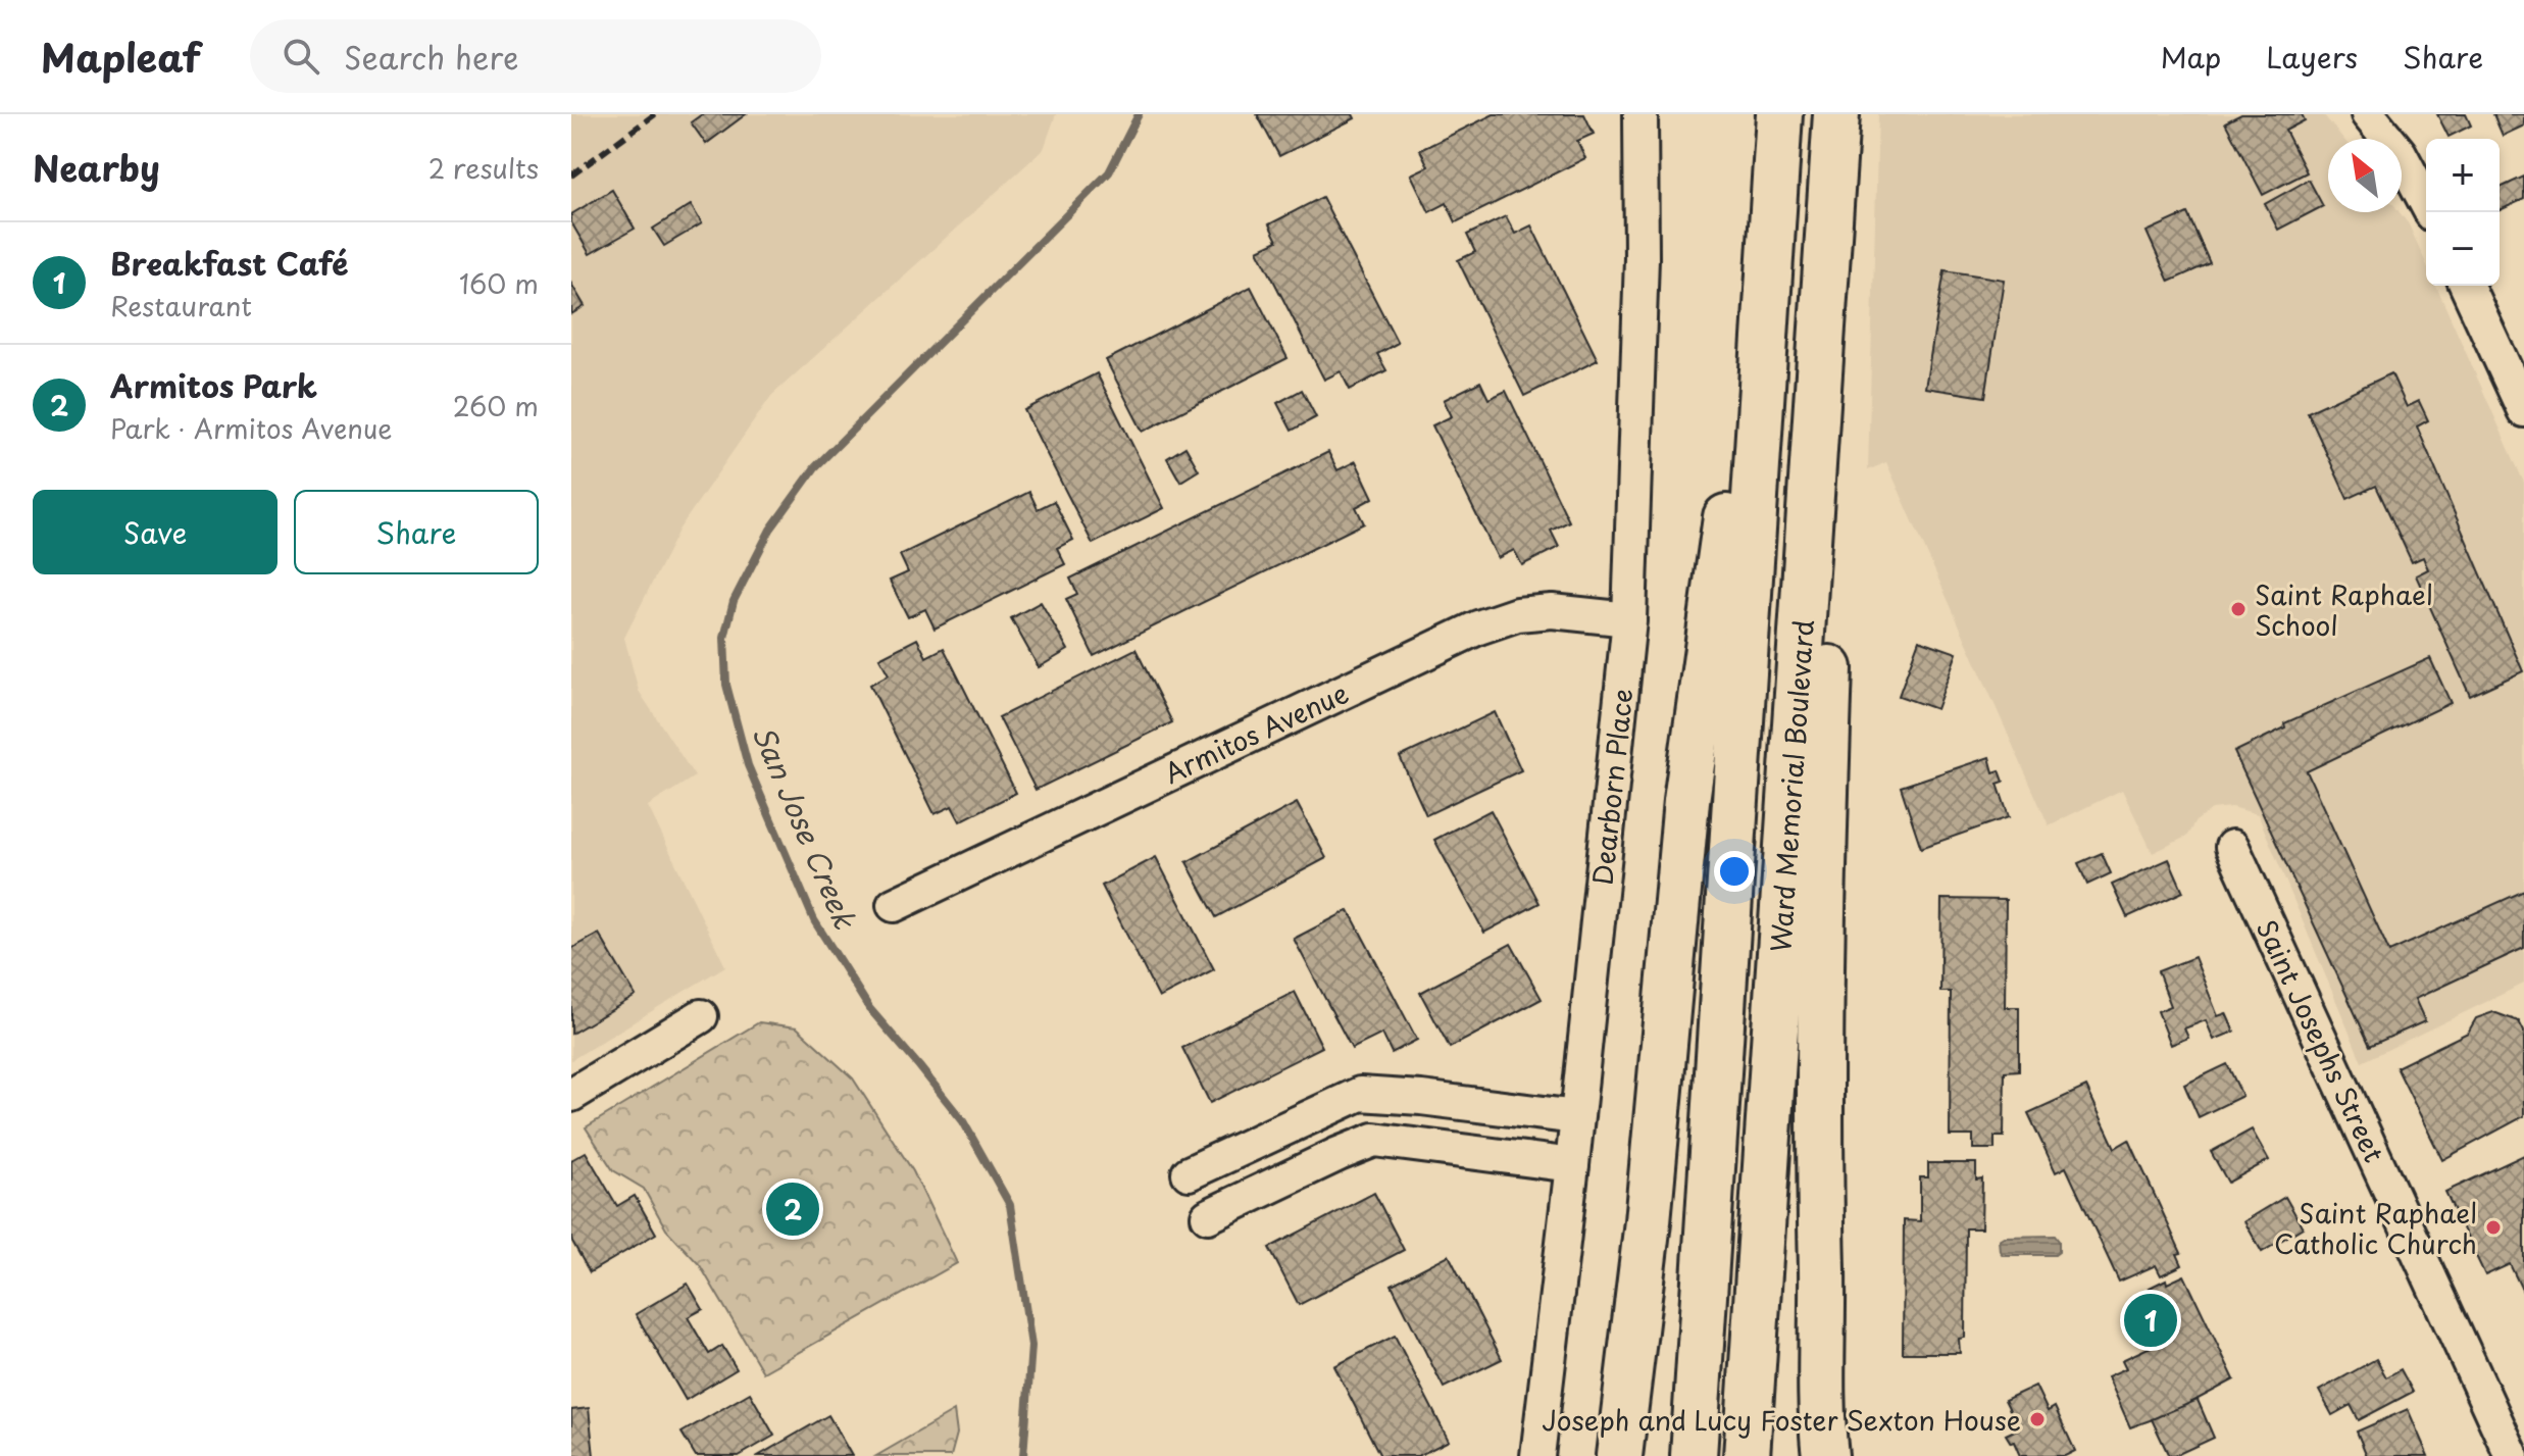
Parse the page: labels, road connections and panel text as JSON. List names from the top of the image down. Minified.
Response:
{"streets":{"highway":["Ward Memorial Boulevard"],"street":["Armitos Avenue","Dearborn Place","Saint Josephs Street"]},"crossings":[["Armitos Avenue","Dearborn Place"]],"water":["San Jose Creek"],"places":["Saint Raphael School","Saint Raphael Catholic Church","Joseph and Lucy Foster Sexton House"],"north":"top left","page":{"header":"Mapleaf","search":"Search here","nav":["Map","Layers","Share"],"heading":["Nearby","2 results"],"map_buttons":["+","−"],"list":[{"mark":"1","name":"Breakfast Café","note":"Restaurant","value":"160 m"},{"mark":"2","name":"Armitos Park","note":"Park · Armitos Avenue","value":"260 m"}],"buttons":["Save","Share"],"pins":["2","1"]}}
